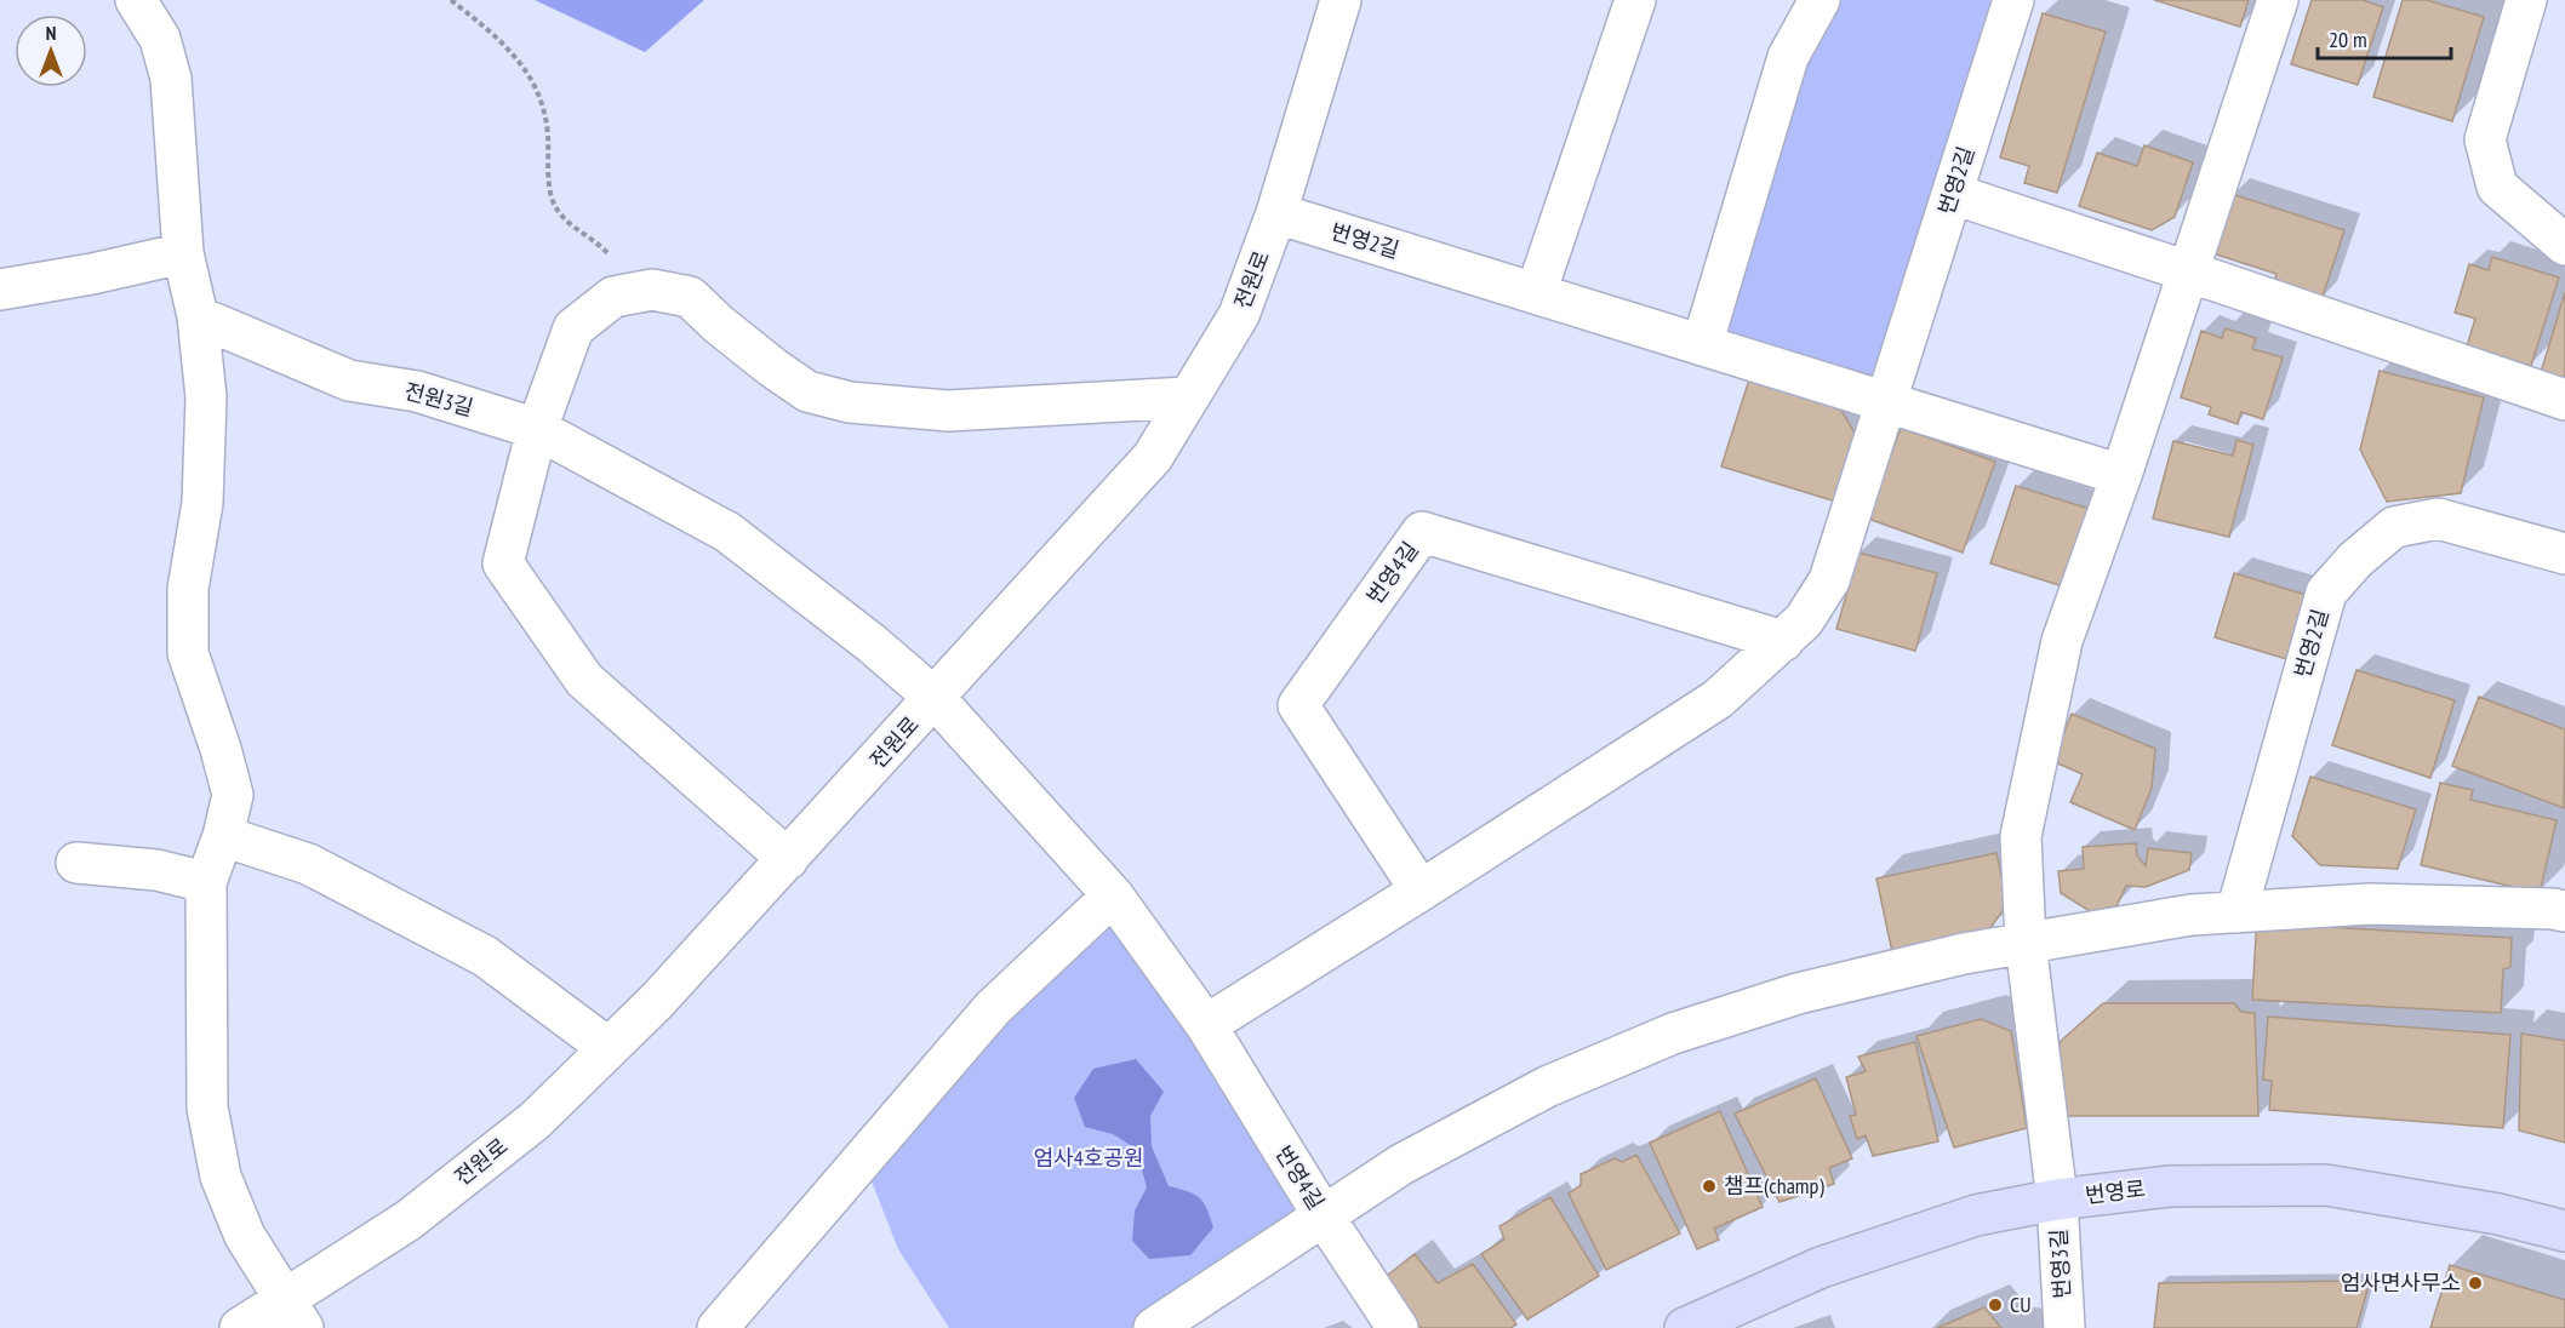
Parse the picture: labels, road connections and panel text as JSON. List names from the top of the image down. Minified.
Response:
{"streets":{"street":["번영2길","전원로","전원3길","번영4길","번영로","번영3길"]},"crossings":[["번영2길","전원로"],["전원로","전원3길"],["전원로","번영4길"],["전원3길","번영4길"],["번영로","번영3길"]],"parks":["엄사4호공원"],"places":["챔프(champ)","엄사면사무소","CU"],"scale_bar":"20 m","north":"top"}
